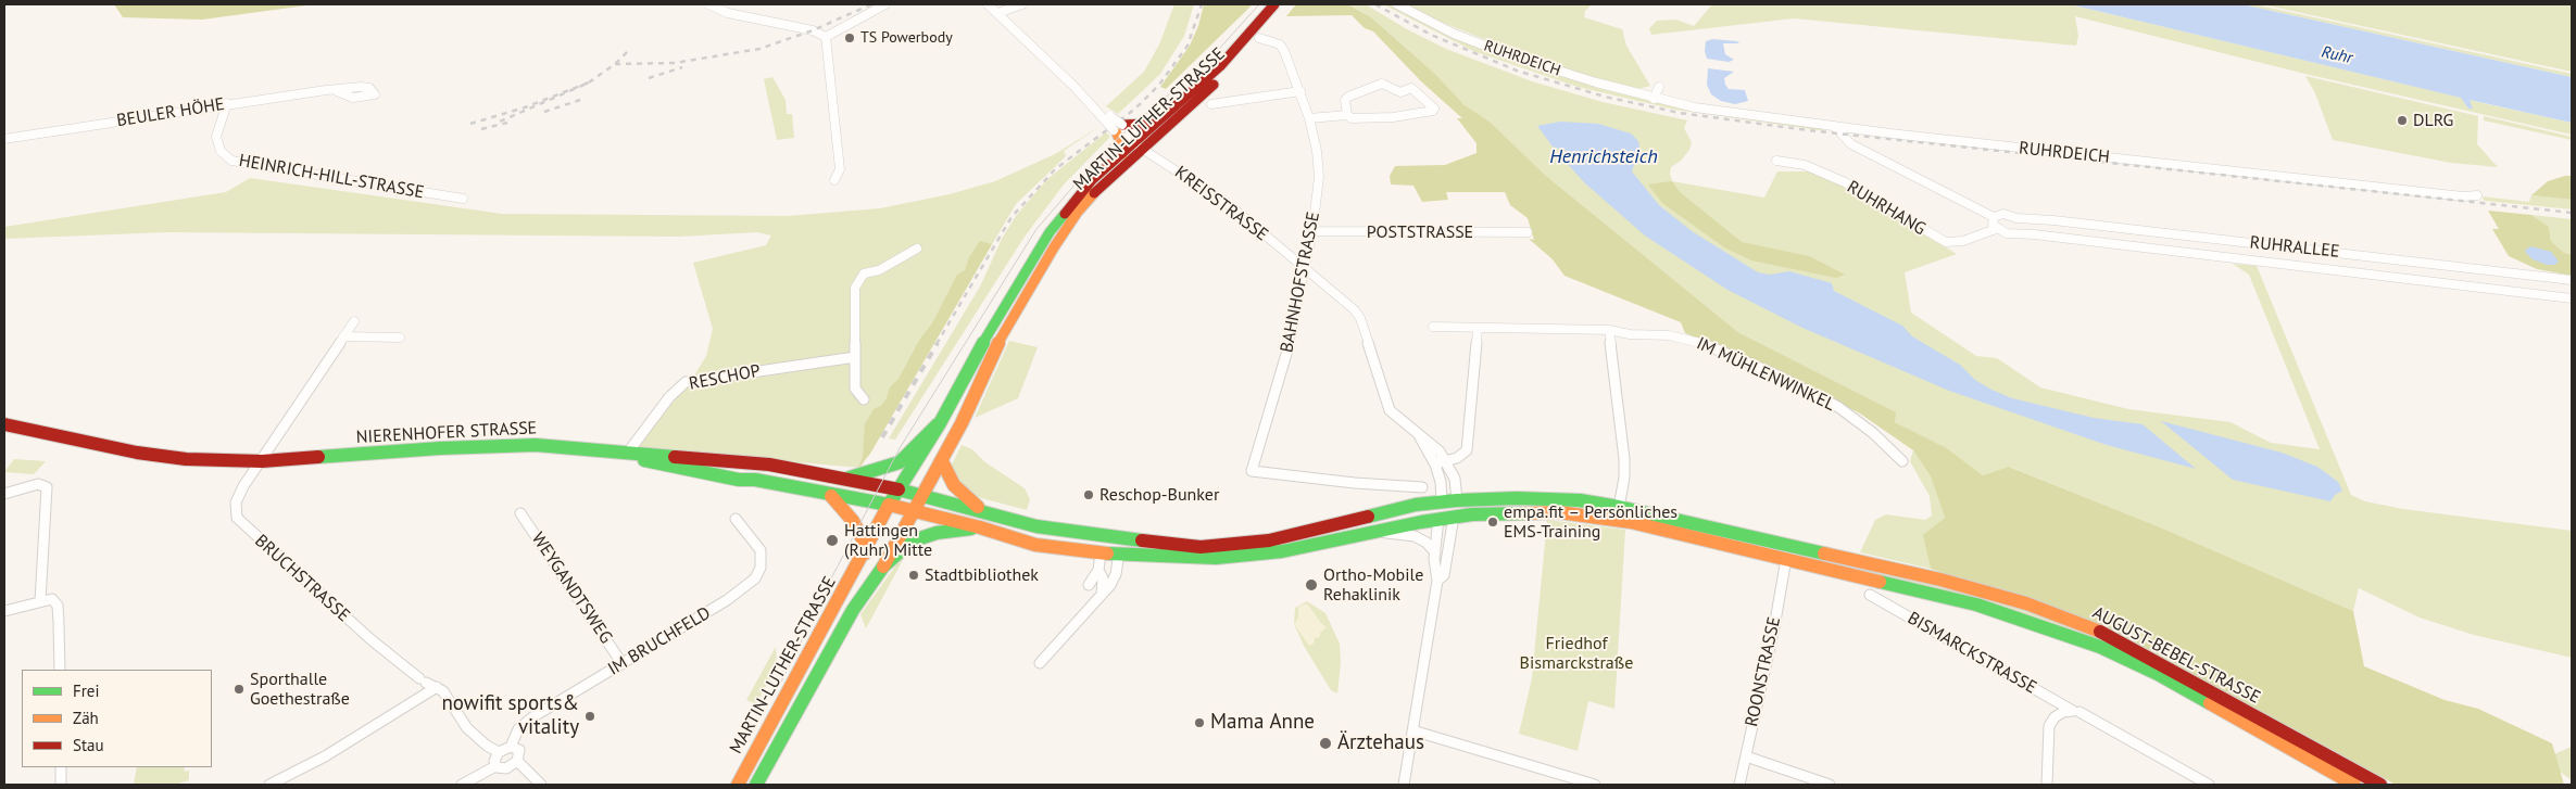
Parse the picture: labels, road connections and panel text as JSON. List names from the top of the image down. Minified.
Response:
{"streets":{"main road":["MARTIN-LUTHER-STRASSE","NIERENHOFER STRASSE","AUGUST-BEBEL-STRASSE"],"street":["RUHRDEICH","BEULER HÖHE","HEINRICH-HILL-STRASSE","KREISSTRASSE","RUHRHANG","POSTSTRASSE","RUHRALLEE","BAHNHOFSTRASSE","IM MÜHLENWINKEL","RESCHOP","BRUCHSTRASSE","WEYGANDTSWEG","IM BRUCHFELD","BISMARCKSTRASSE","ROONSTRASSE"]},"crossings":[["RUHRDEICH","RUHRALLEE"],["BEULER HÖHE","HEINRICH-HILL-STRASSE"],["MARTIN-LUTHER-STRASSE","KREISSTRASSE"],["MARTIN-LUTHER-STRASSE","BAHNHOFSTRASSE"],["MARTIN-LUTHER-STRASSE","NIERENHOFER STRASSE"],["MARTIN-LUTHER-STRASSE","AUGUST-BEBEL-STRASSE"],["KREISSTRASSE","BAHNHOFSTRASSE"],["RUHRHANG","RUHRALLEE"],["POSTSTRASSE","BAHNHOFSTRASSE"],["RESCHOP","NIERENHOFER STRASSE"],["NIERENHOFER STRASSE","BRUCHSTRASSE"],["BRUCHSTRASSE","IM BRUCHFELD"],["WEYGANDTSWEG","IM BRUCHFELD"],["AUGUST-BEBEL-STRASSE","ROONSTRASSE"]],"water":["Ruhr","Henrichsteich"],"parks":["Friedhof Bismarckstraße"],"places":["TS Powerbody","DLRG","Reschop-Bunker","empa.fit – Persönliches EMS-Training","Hattingen (Ruhr) Mitte","Stadtbibliothek","Ortho-Mobile Rehaklinik","Sporthalle Goethestraße","nowifit sports& vitality","Mama Anne","Ärztehaus"],"legend":["Frei","Zäh","Stau"]}
